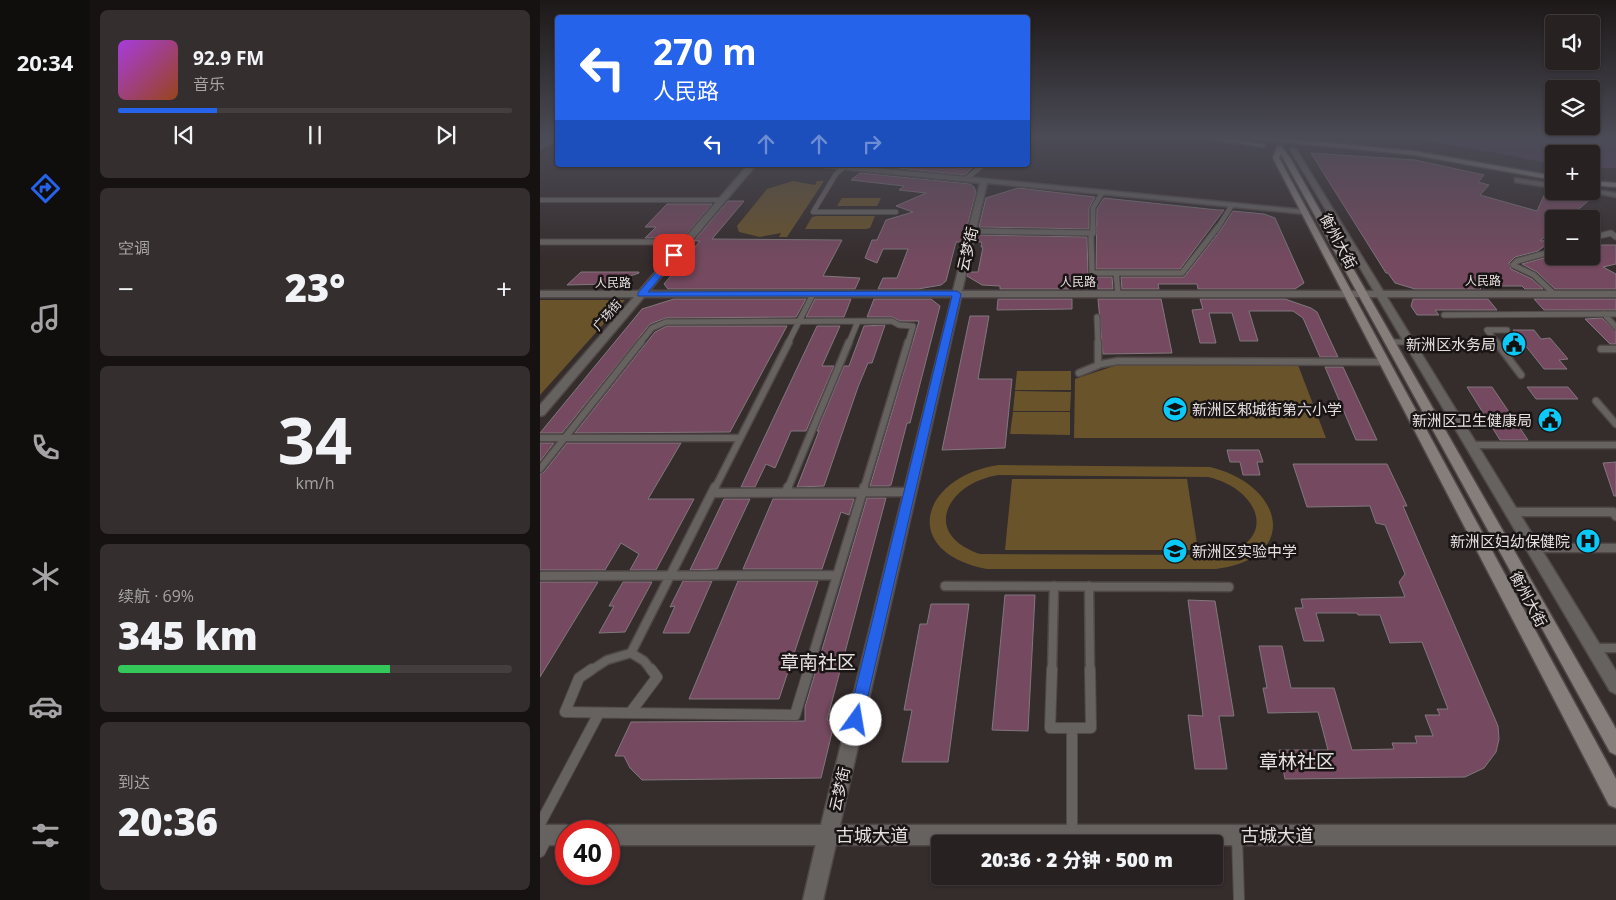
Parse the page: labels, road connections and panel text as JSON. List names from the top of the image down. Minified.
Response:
{"streets":{"main road":["衡州大街"],"street":["云梦街","人民路","广场街","古城大道"]},"crossings":[["衡州大街","人民路"],["云梦街","人民路"],["云梦街","古城大道"],["人民路","广场街"]],"districts":["章南社区","章林社区"],"places":{"public building":["新洲区水务局","新洲区卫生健康局"],"school or university":["新洲区邾城街第六小学","新洲区实验中学"],"hospital":["新洲区妇幼保健院"]},"page":{"tabs":"20:34","map_buttons":["+","−"],"turn":["270 m","人民路"],"song":["92.9 FM","音乐"],"tile":["空调",["34","km/h"],["续航 · 69%","345 km"],["到达","20:36"]],"heat":["−","23°","+"],"limit":"40","trip":"20:36 · 2 分钟 · 500 m"}}
